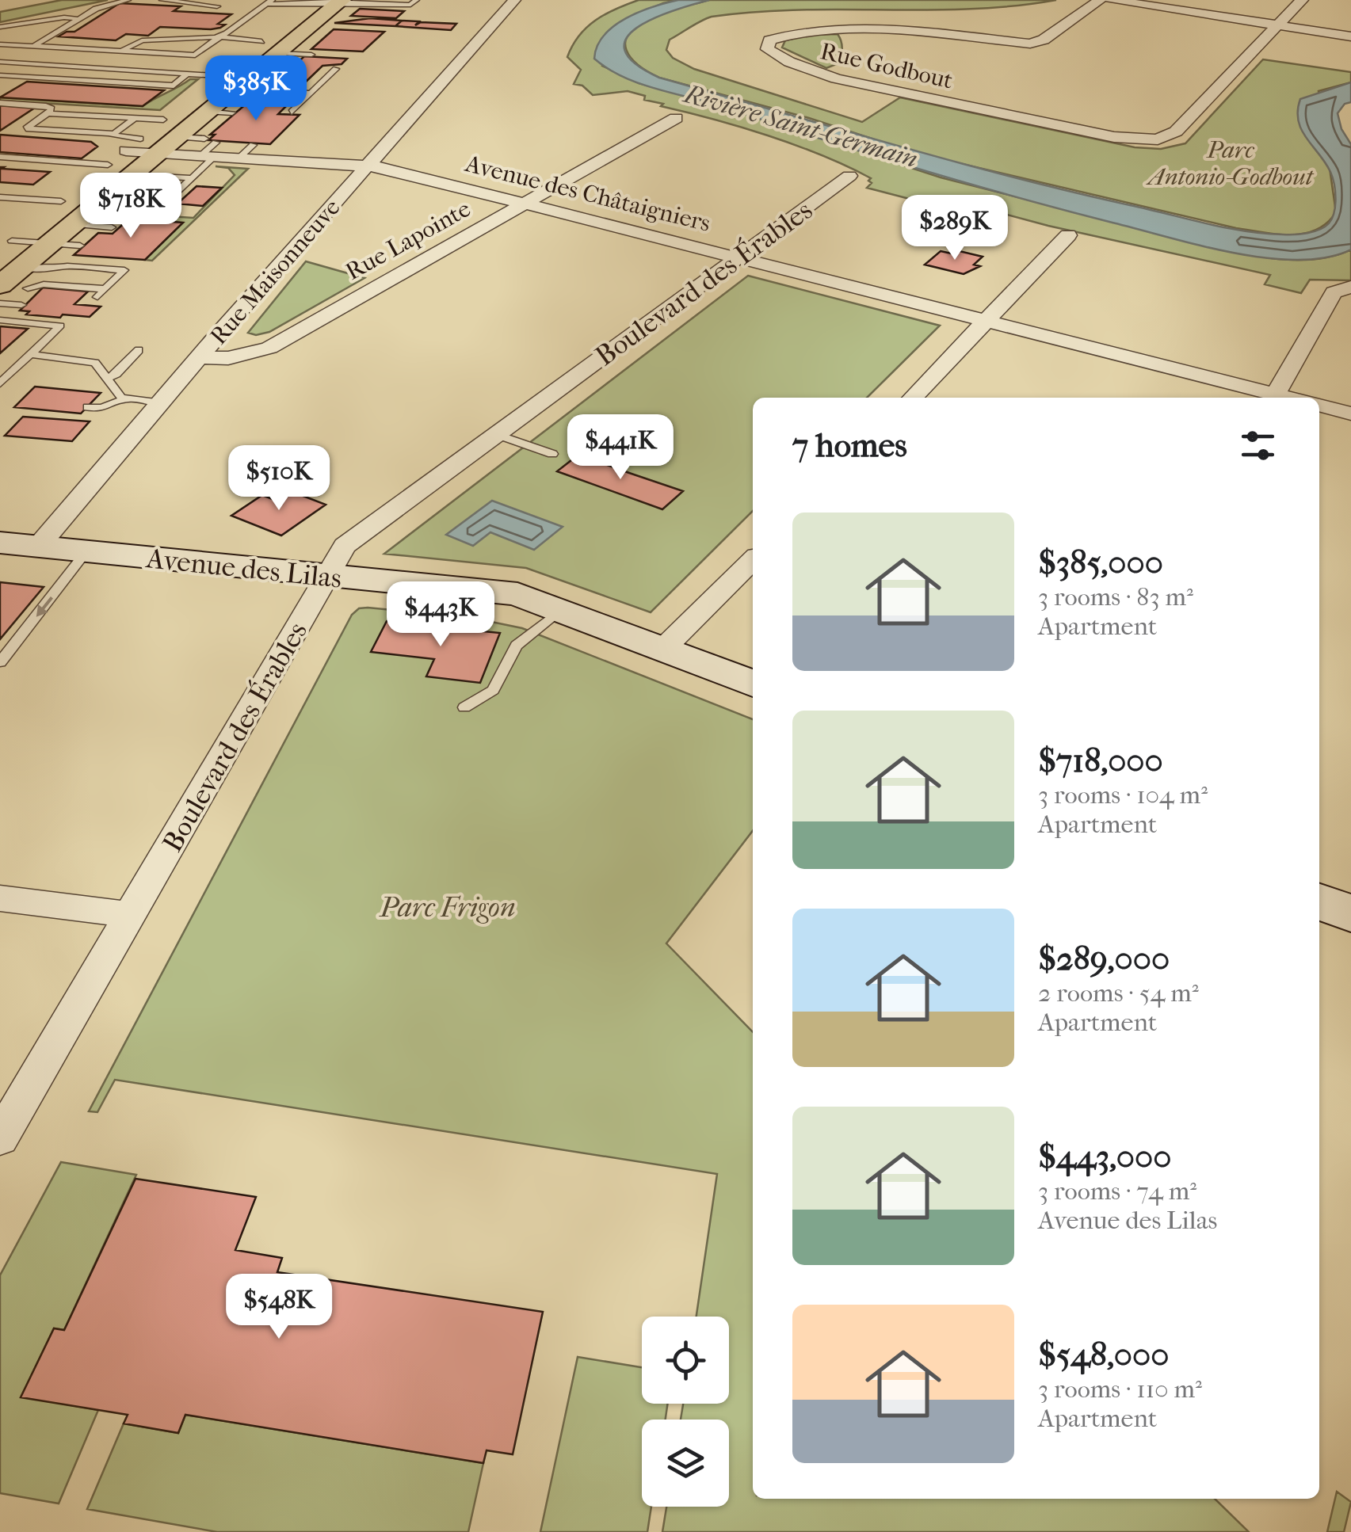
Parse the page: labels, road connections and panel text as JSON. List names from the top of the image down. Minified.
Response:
{"streets":{"street":["Rue Godbout","Avenue des Châtaigniers","Rue Lapointe","Rue Maisonneuve","Boulevard des Érables","Avenue des Lilas"]},"crossings":[["Avenue des Châtaigniers","Rue Lapointe"],["Avenue des Châtaigniers","Rue Maisonneuve"],["Avenue des Châtaigniers","Boulevard des Érables"],["Rue Lapointe","Rue Maisonneuve"],["Rue Maisonneuve","Avenue des Lilas"],["Boulevard des Érables","Avenue des Lilas"]],"water":["Rivière Saint-Germain"],"parks":["Parc Antonio-Godbout","Parc Frigon"],"page":{"price":["$385K","$718K","$289K","$441K","$510K","$443K","$548K"],"heading":"7 homes","list":[{"name":"$385,000","note":"3 rooms · 83 m² · Apartment"},{"name":"$718,000","note":"3 rooms · 104 m² · Apartment"},{"name":"$289,000","note":"2 rooms · 54 m² · Apartment"},{"name":"$443,000","note":"3 rooms · 74 m² · Avenue des Lilas"},{"name":"$548,000","note":"3 rooms · 110 m² · Apartment"}]}}
